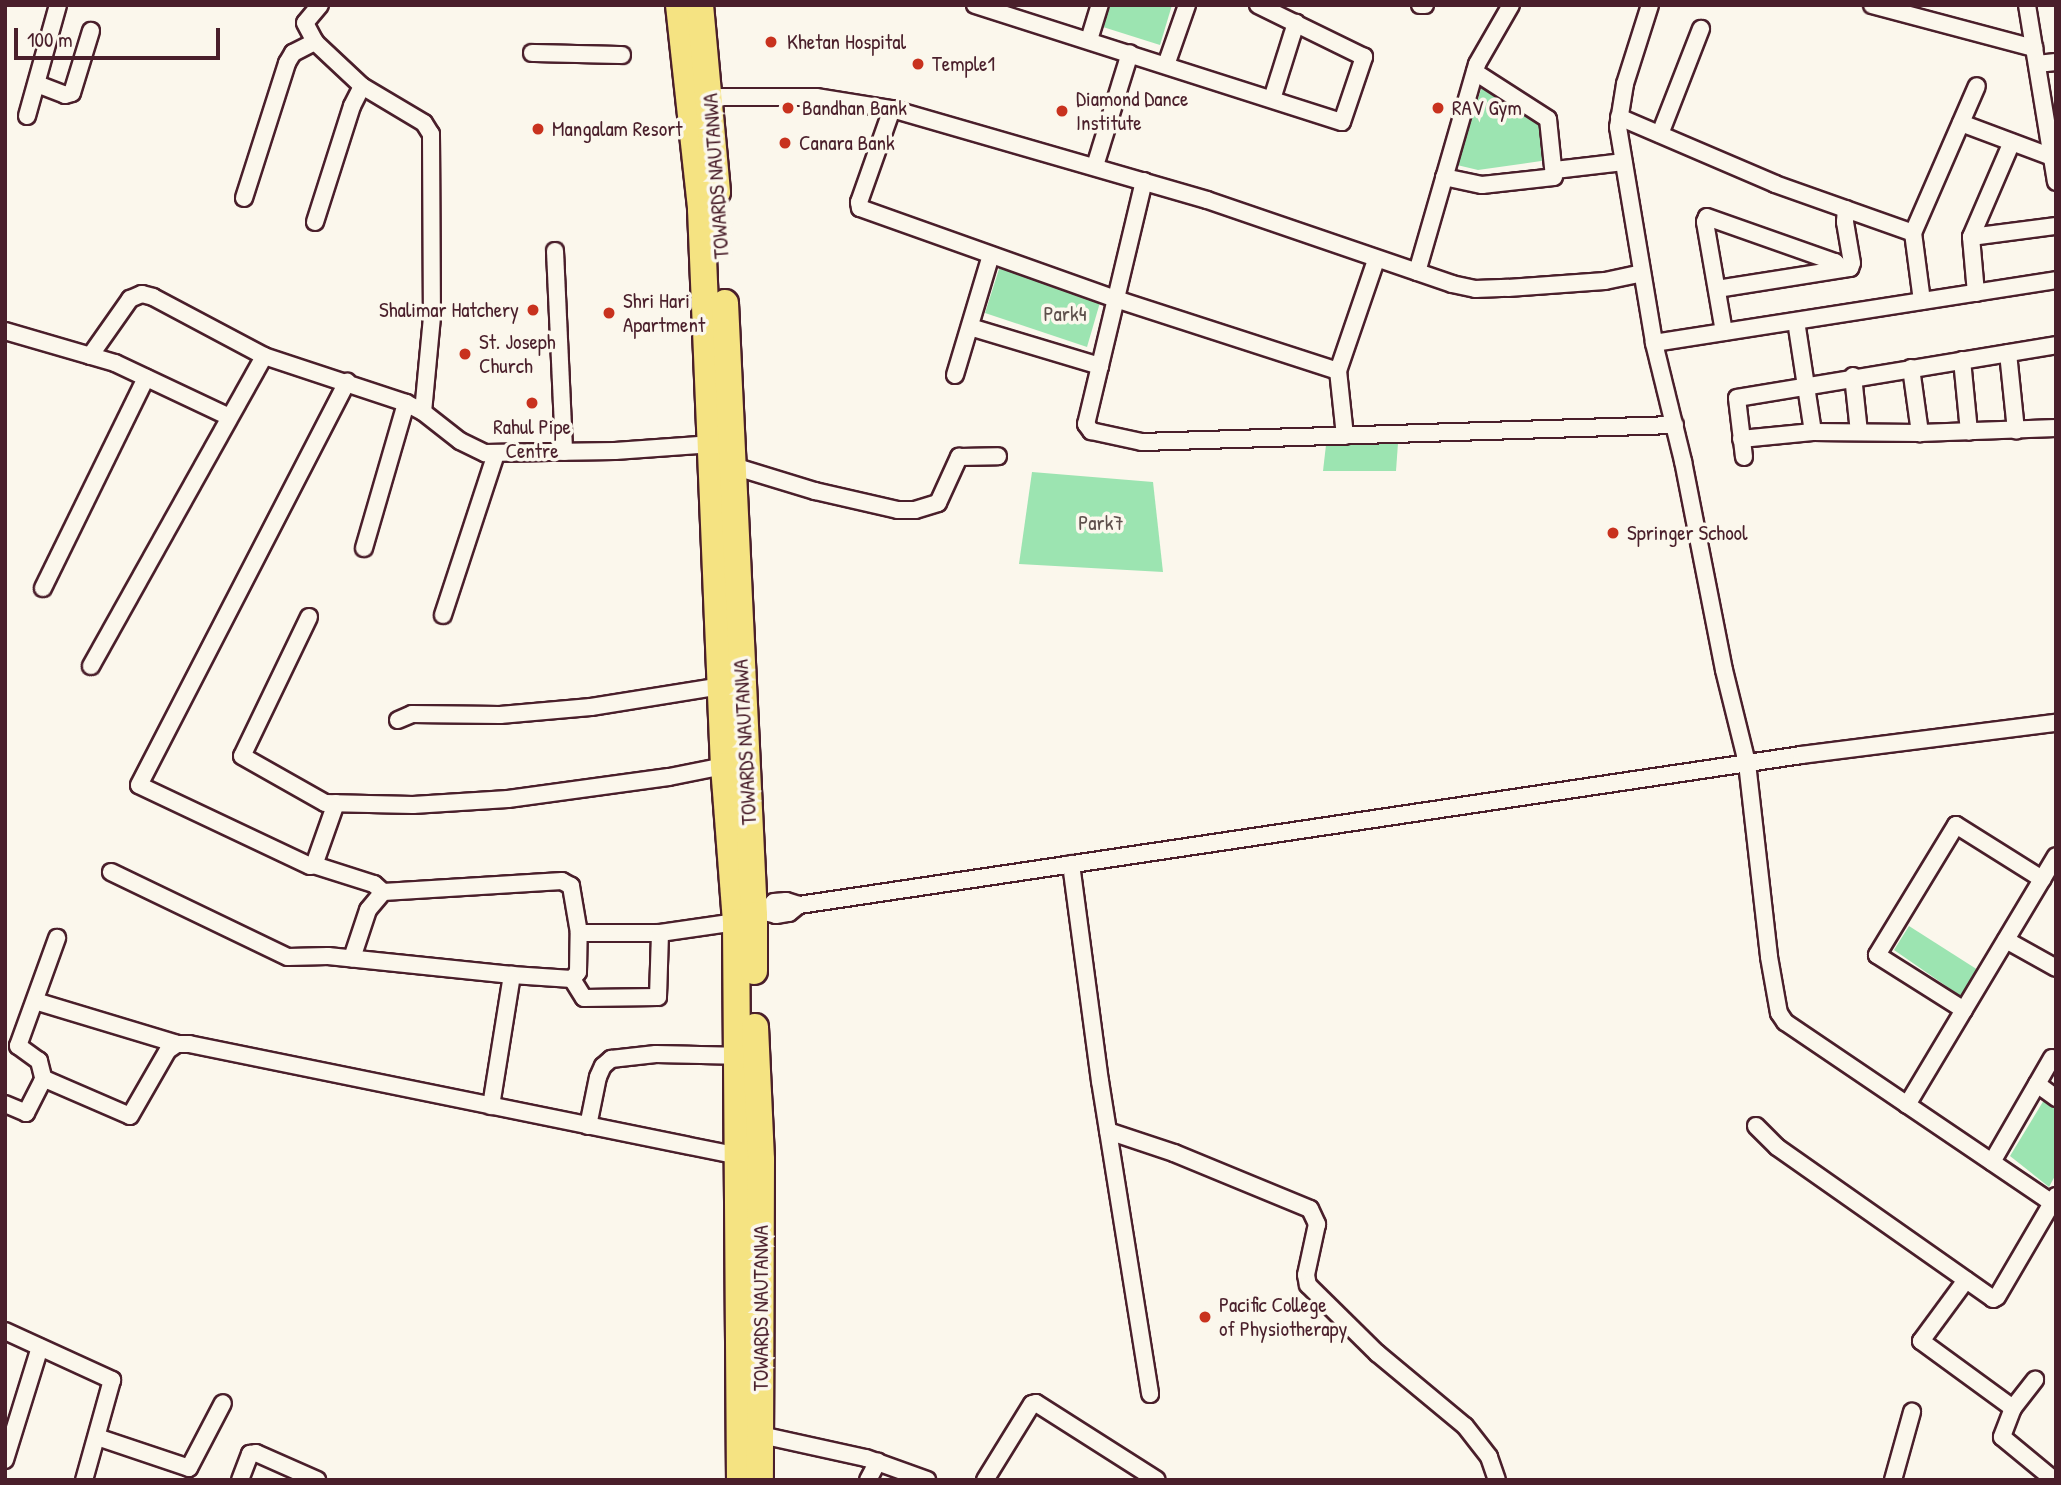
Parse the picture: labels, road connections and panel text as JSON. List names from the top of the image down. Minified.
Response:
{"streets":{"main road":["TOWARDS NAUTANWA"]},"parks":["Park4","Park7"],"places":["Khetan Hospital","Temple1","Bandhan Bank","RAV Gym","Diamond Dance Institute","Mangalam Resort","Canara Bank","Shalimar Hatchery","Shri Hari Apartment","St. Joseph Church","Rahul Pipe Centre","Springer School","Pacific College of Physiotherapy"],"scale_bar":"100 m"}
